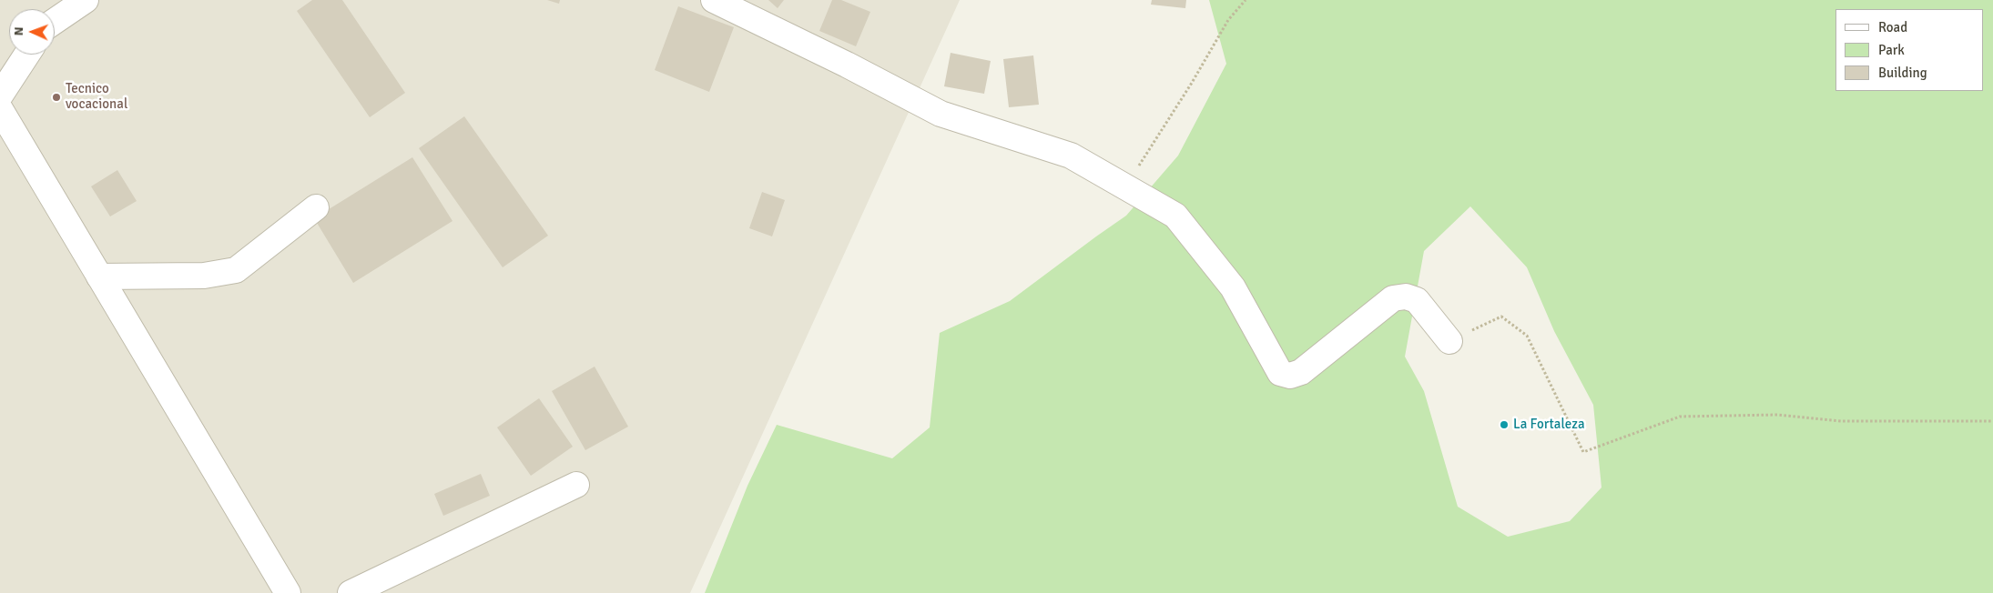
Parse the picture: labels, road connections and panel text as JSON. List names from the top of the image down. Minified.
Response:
{"places":["Tecnico vocacional","La Fortaleza"],"legend":["Road","Park","Building"],"north":"left"}
